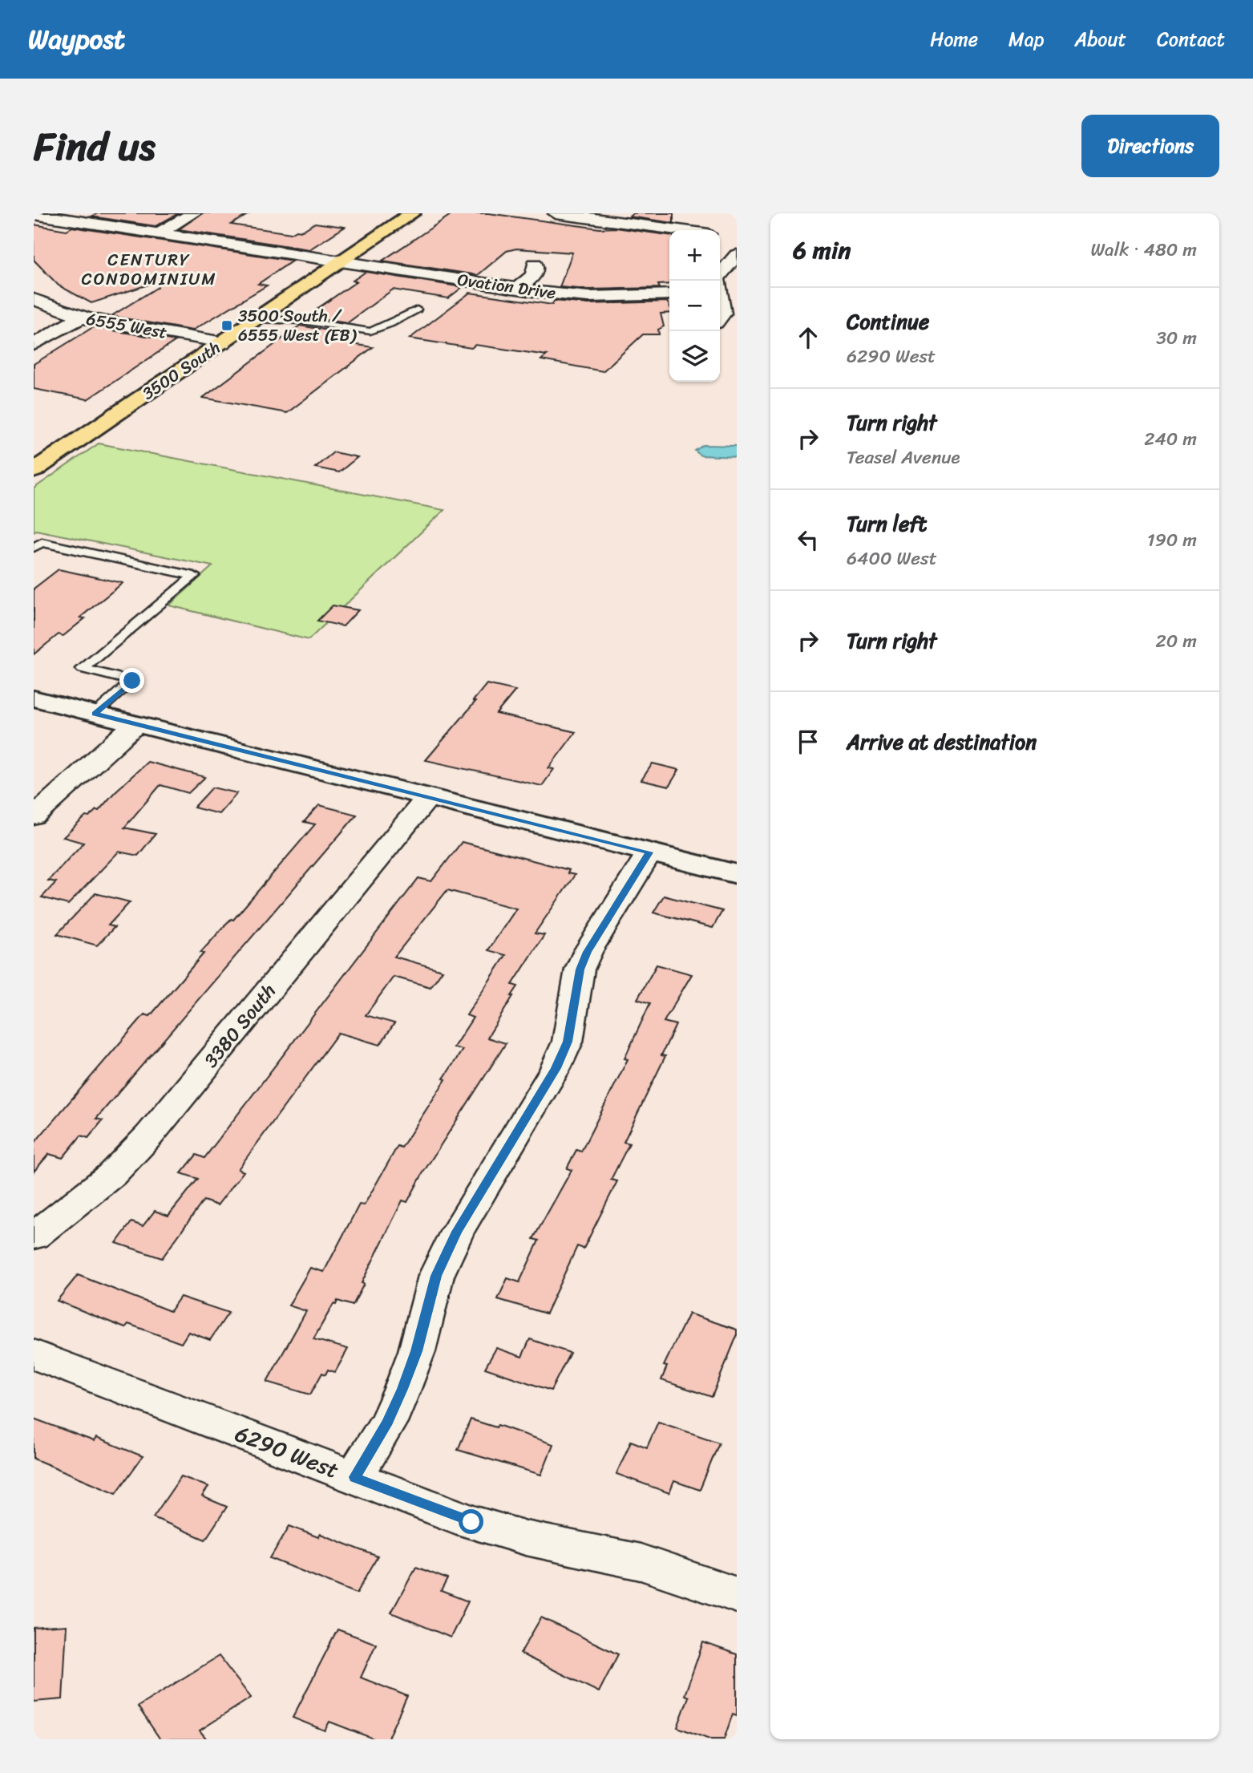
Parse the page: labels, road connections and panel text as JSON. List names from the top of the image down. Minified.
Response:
{"streets":{"main road":["3500 South"],"street":["Ovation Drive","6555 West","3380 South","6290 West"]},"crossings":[["Ovation Drive","3500 South"],["6555 West","3500 South"]],"districts":["CENTURY CONDOMINIUM"],"places":{"transit":["3500 South / 6555 West (EB)"]},"page":{"header":"Waypost","nav":["Home","Map","About","Contact"],"title":"Find us","buttons":"Directions","heading":["6 min","Walk · 480 m"],"map_buttons":["+","−"],"list":[["Continue","6290 West","30 m"],["Turn right","Teasel Avenue","240 m"],["Turn left","6400 West","190 m"],["Turn right","20 m"],"Arrive at destination"]}}
